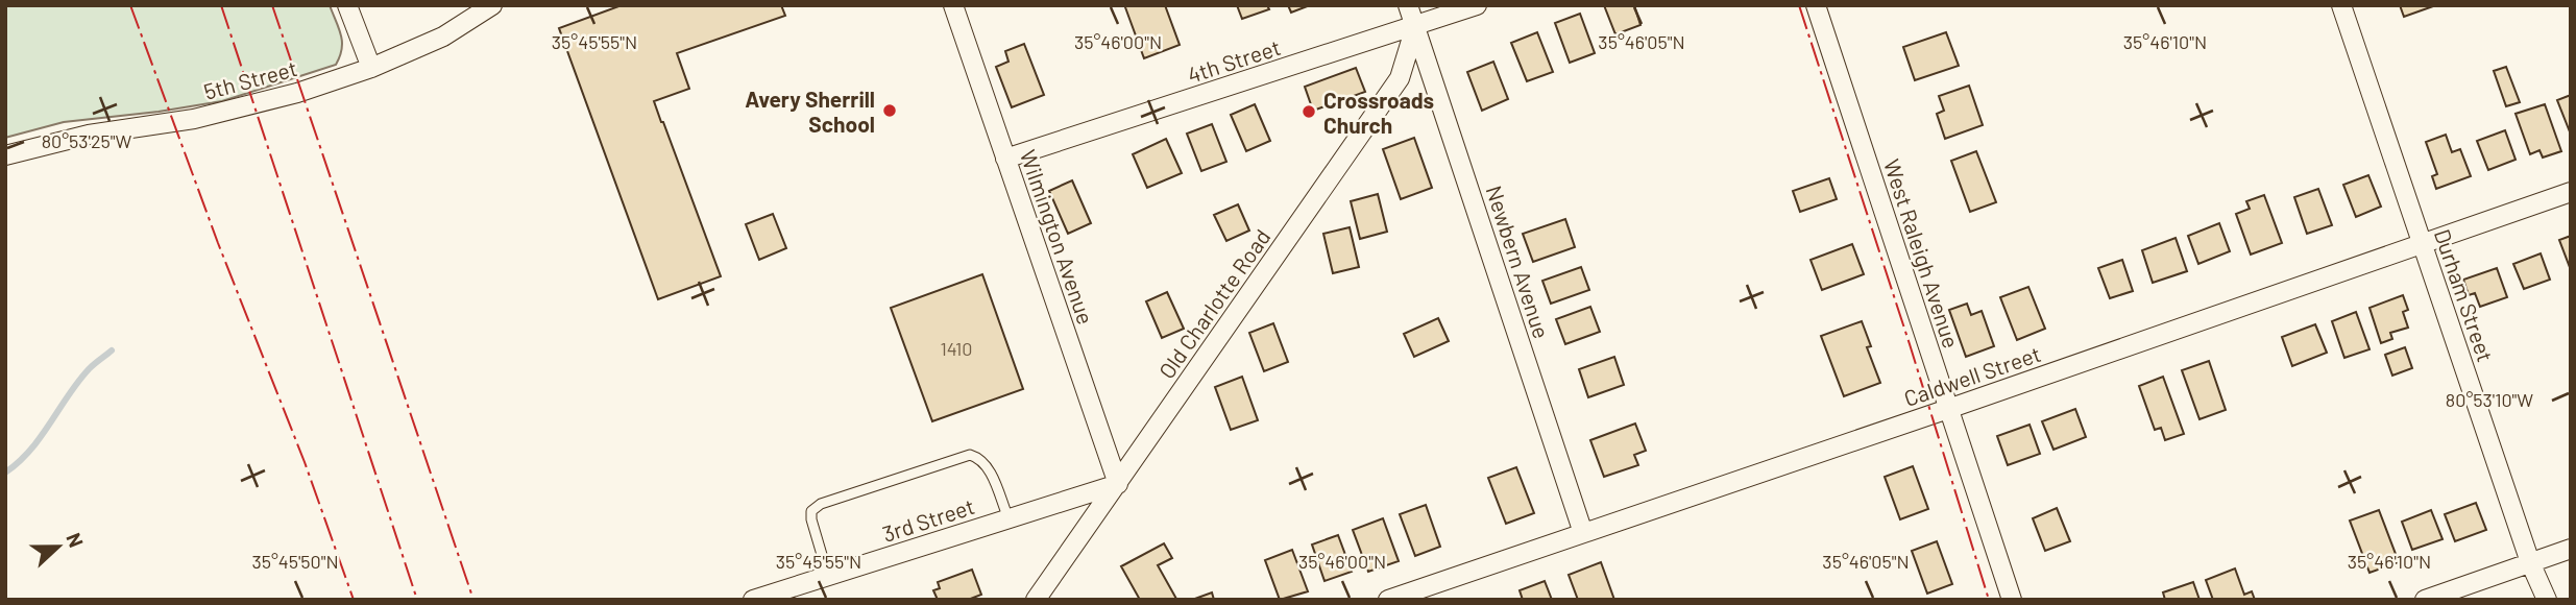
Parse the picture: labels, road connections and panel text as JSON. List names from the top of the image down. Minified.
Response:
{"streets":{"street":["4th Street","5th Street","Wilmington Avenue","West Raleigh Avenue","Newbern Avenue","Durham Street","Old Charlotte Road","Caldwell Street","3rd Street"]},"crossings":[["4th Street","Wilmington Avenue"],["4th Street","Newbern Avenue"],["4th Street","Old Charlotte Road"],["Wilmington Avenue","Old Charlotte Road"],["Wilmington Avenue","3rd Street"],["West Raleigh Avenue","Caldwell Street"],["Newbern Avenue","Old Charlotte Road"],["Newbern Avenue","Caldwell Street"],["Durham Street","Caldwell Street"],["Old Charlotte Road","3rd Street"]],"places":["Avery Sherrill School","Crossroads Church"],"house_numbers":["1410"],"north":"right","coordinates":["35°46'10\"N","35°45'55\"N","35°46'00\"N","35°46'05\"N","80°53'25\"W","80°53'10\"W","35°45'50\"N"]}
